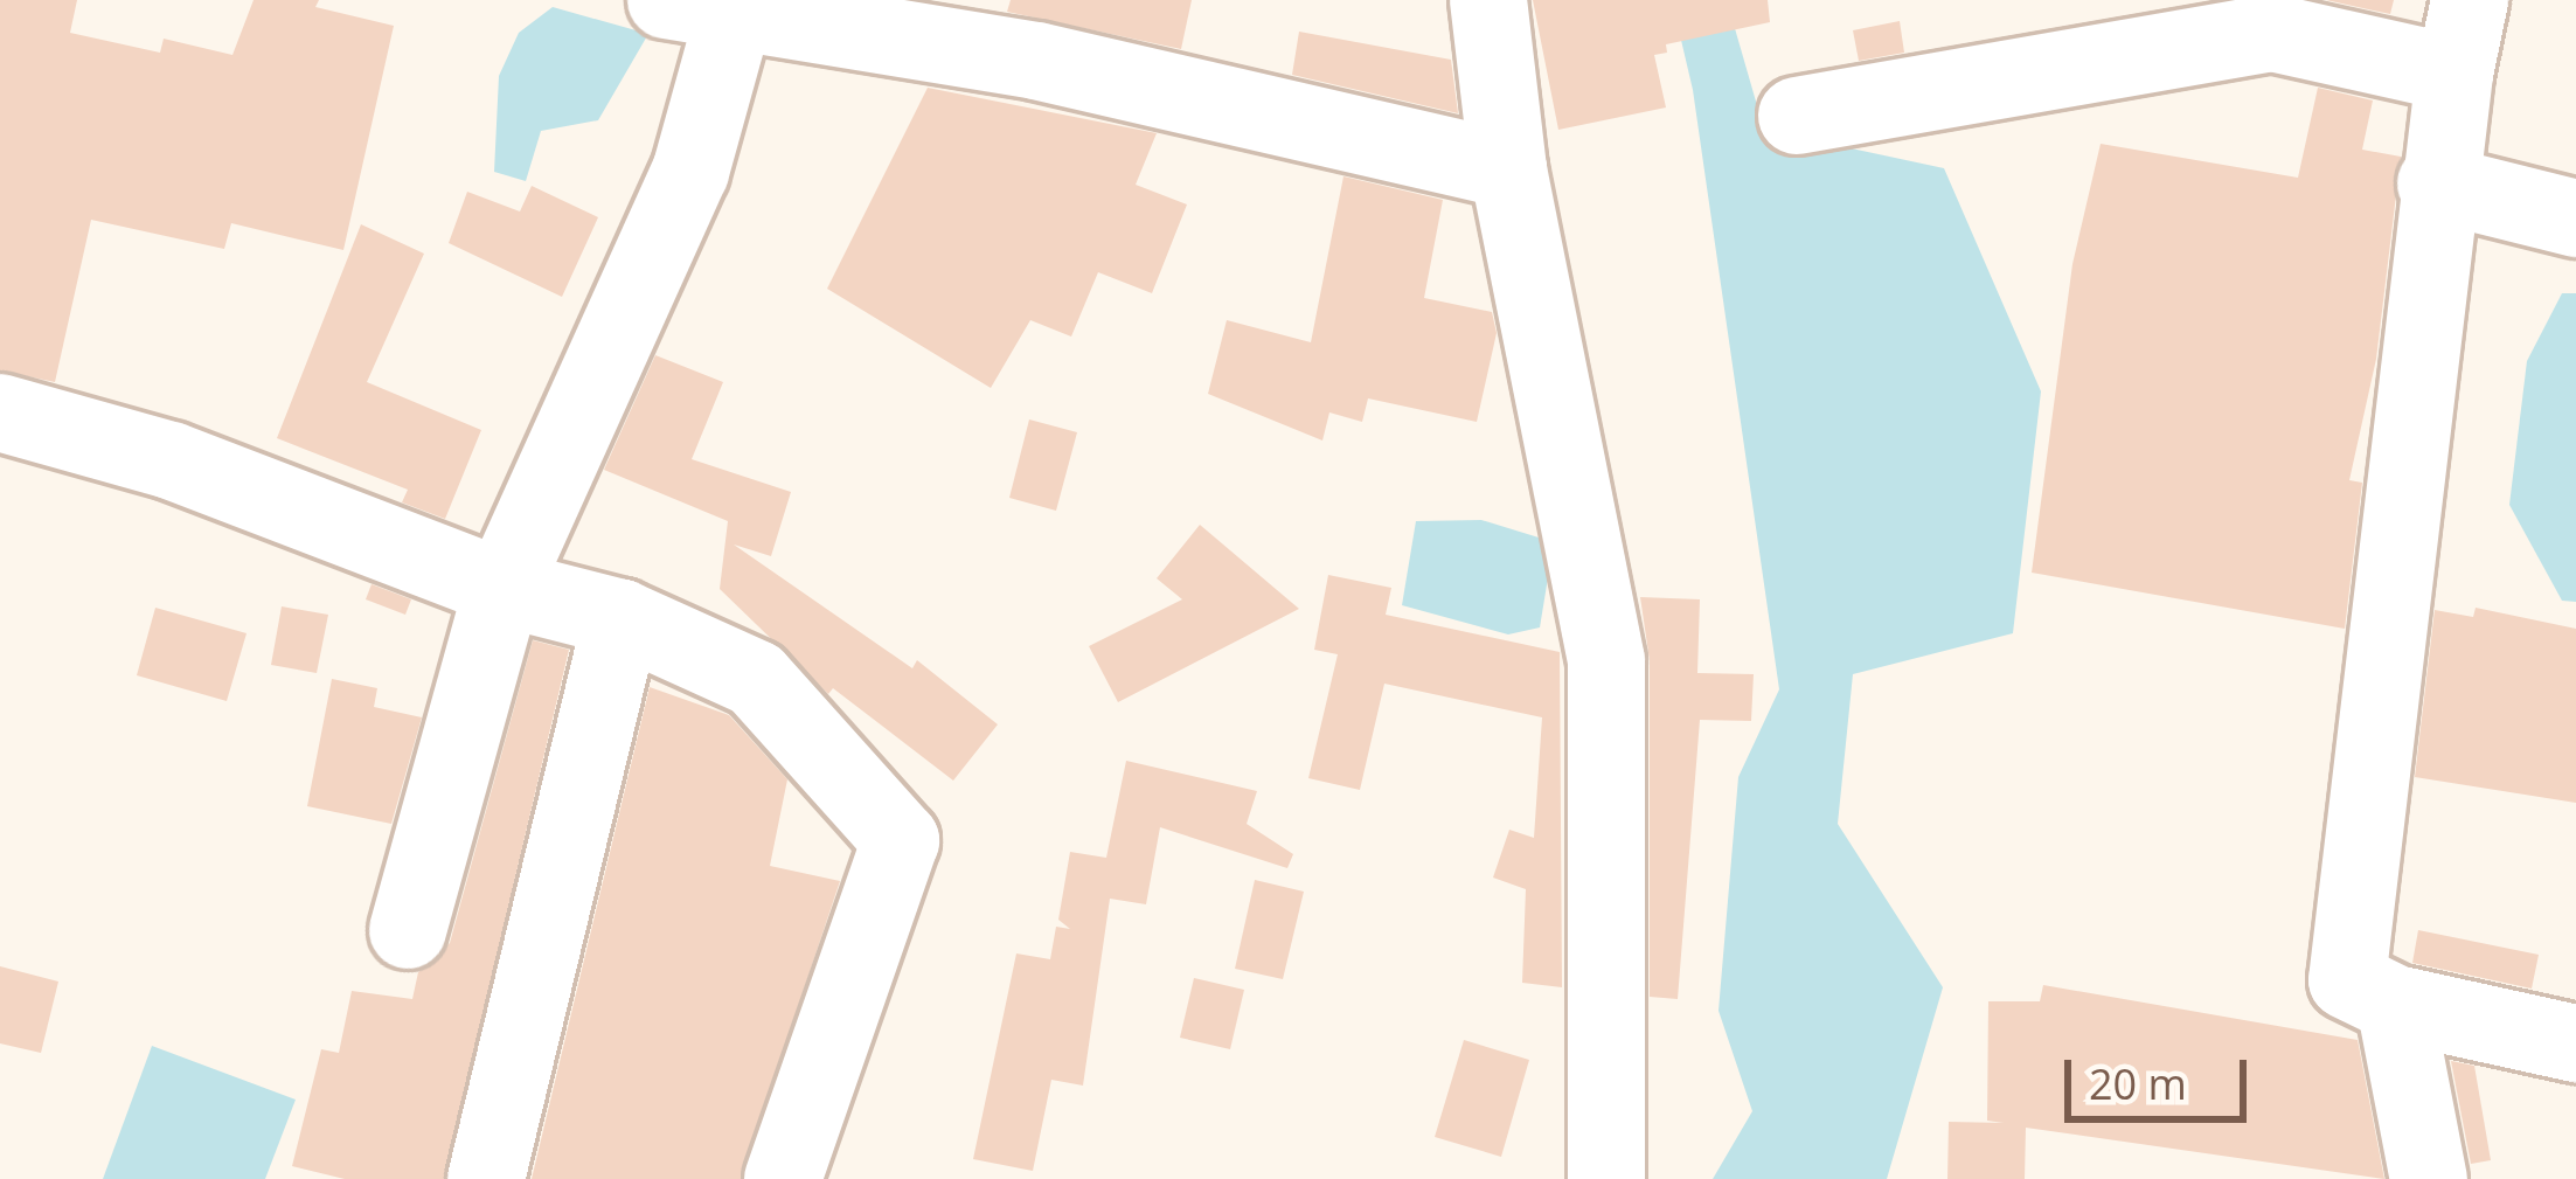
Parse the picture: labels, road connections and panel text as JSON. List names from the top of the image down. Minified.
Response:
{"scale_bar":"20 m"}
